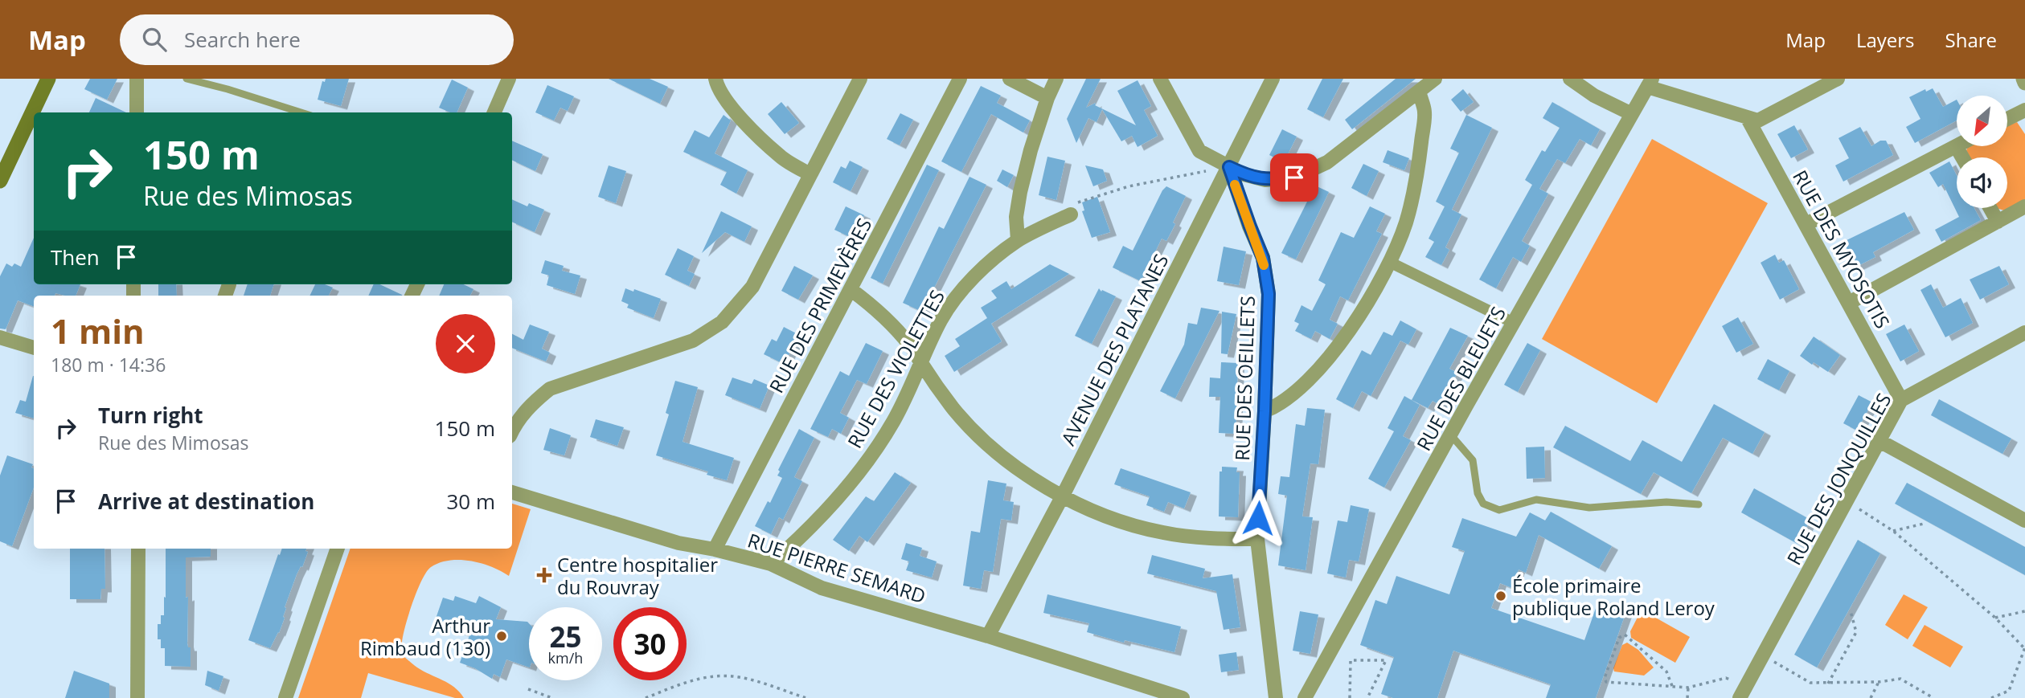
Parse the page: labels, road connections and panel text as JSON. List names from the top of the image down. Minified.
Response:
{"streets":{"street":["RUE DES MYOSOTIS","RUE DES PRIMEVÈRES","AVENUE DES PLATANES","RUE DES VIOLETTES","RUE DES OEILLETS","RUE DES BLEUETS","RUE DES JONQUILLES","RUE PIERRE SEMARD"]},"crossings":[["RUE DES MYOSOTIS","RUE DES JONQUILLES"],["RUE DES PRIMEVÈRES","RUE PIERRE SEMARD"],["AVENUE DES PLATANES","RUE DES OEILLETS"],["AVENUE DES PLATANES","RUE PIERRE SEMARD"],["RUE DES VIOLETTES","RUE PIERRE SEMARD"]],"places":{"health":["Centre hospitalier du Rouvray"],"other":["École primaire publique Roland Leroy","Arthur Rimbaud (130)"]},"north":"bottom left","page":{"header":"Map","search":"Search here","nav":["Map","Layers","Share"],"turn":["150 m","Rue des Mimosas"],"then":"Then","heading":["1 min","180 m · 14:36"],"list":[{"name":"Turn right","note":"Rue des Mimosas","value":"150 m"},{"name":"Arrive at destination","value":"30 m"}],"speed":"25 km/h","limit":"30"}}
